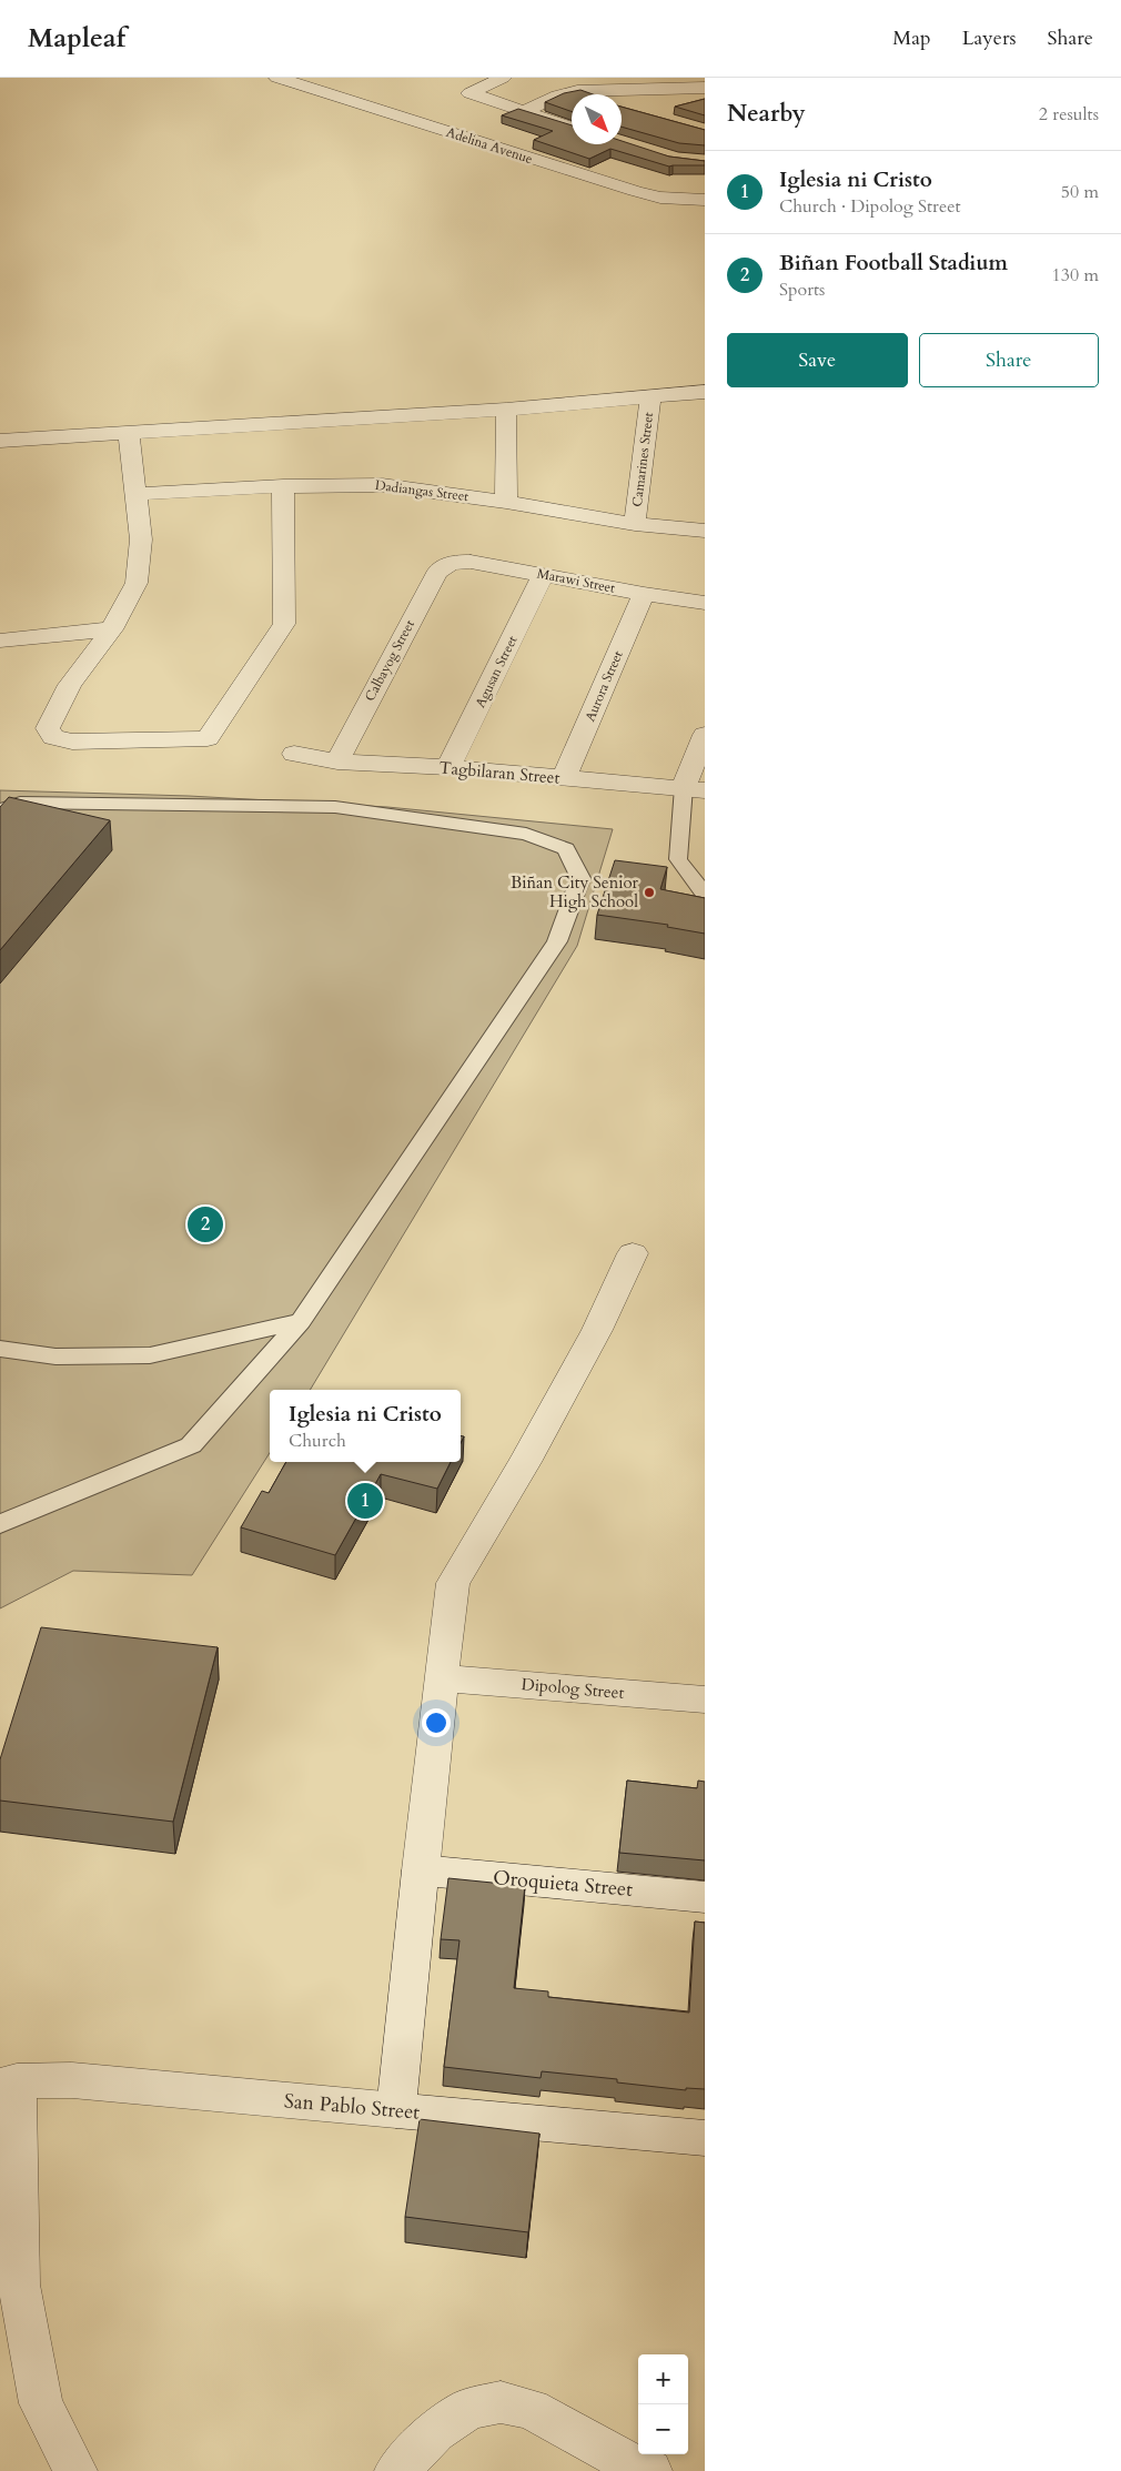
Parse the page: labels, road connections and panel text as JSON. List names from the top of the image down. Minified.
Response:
{"streets":{"street":["Adelina Avenue","Camarines Street","Dadiangas Street","Marawi Street","Calbayog Street","Agusan Street","Aurora Street","Tagbilaran Street","Dipolog Street","Oroquieta Street","San Pablo Street"]},"crossings":[["Camarines Street","Dadiangas Street"],["Marawi Street","Calbayog Street"],["Marawi Street","Agusan Street"],["Marawi Street","Aurora Street"],["Calbayog Street","Tagbilaran Street"],["Agusan Street","Tagbilaran Street"],["Aurora Street","Tagbilaran Street"]],"places":["Biñan City Senior High School"],"north":"bottom right","page":{"header":"Mapleaf","nav":["Map","Layers","Share"],"heading":["Nearby","2 results"],"list":[{"mark":"1","name":"Iglesia ni Cristo","note":"Church · Dipolog Street","value":"50 m"},{"mark":"2","name":"Biñan Football Stadium","note":"Sports","value":"130 m"}],"buttons":["Save","Share"],"pins":["2","1"],"popup":["Iglesia ni Cristo","Church"],"map_buttons":["+","−"]}}
